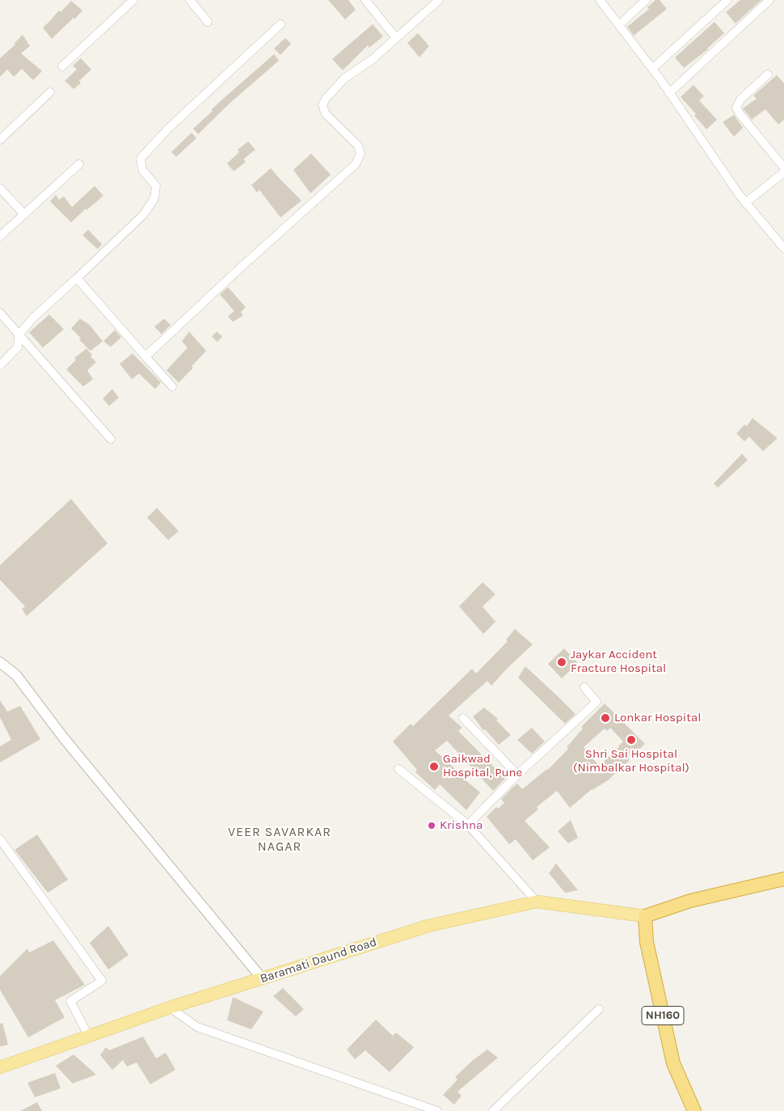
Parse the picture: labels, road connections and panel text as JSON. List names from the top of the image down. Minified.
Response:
{"streets":{"highway":["NH160"],"main road":["Baramati Daund Road"]},"crossings":[["Baramati Daund Road","NH160"]],"districts":["VEER SAVARKAR NAGAR"],"places":["Jaykar Accident Fracture Hospital","Lonkar Hospital","Shri Sai Hospital (Nimbalkar Hospital)","Gaikwad Hospital, Pune","Krishna"]}
